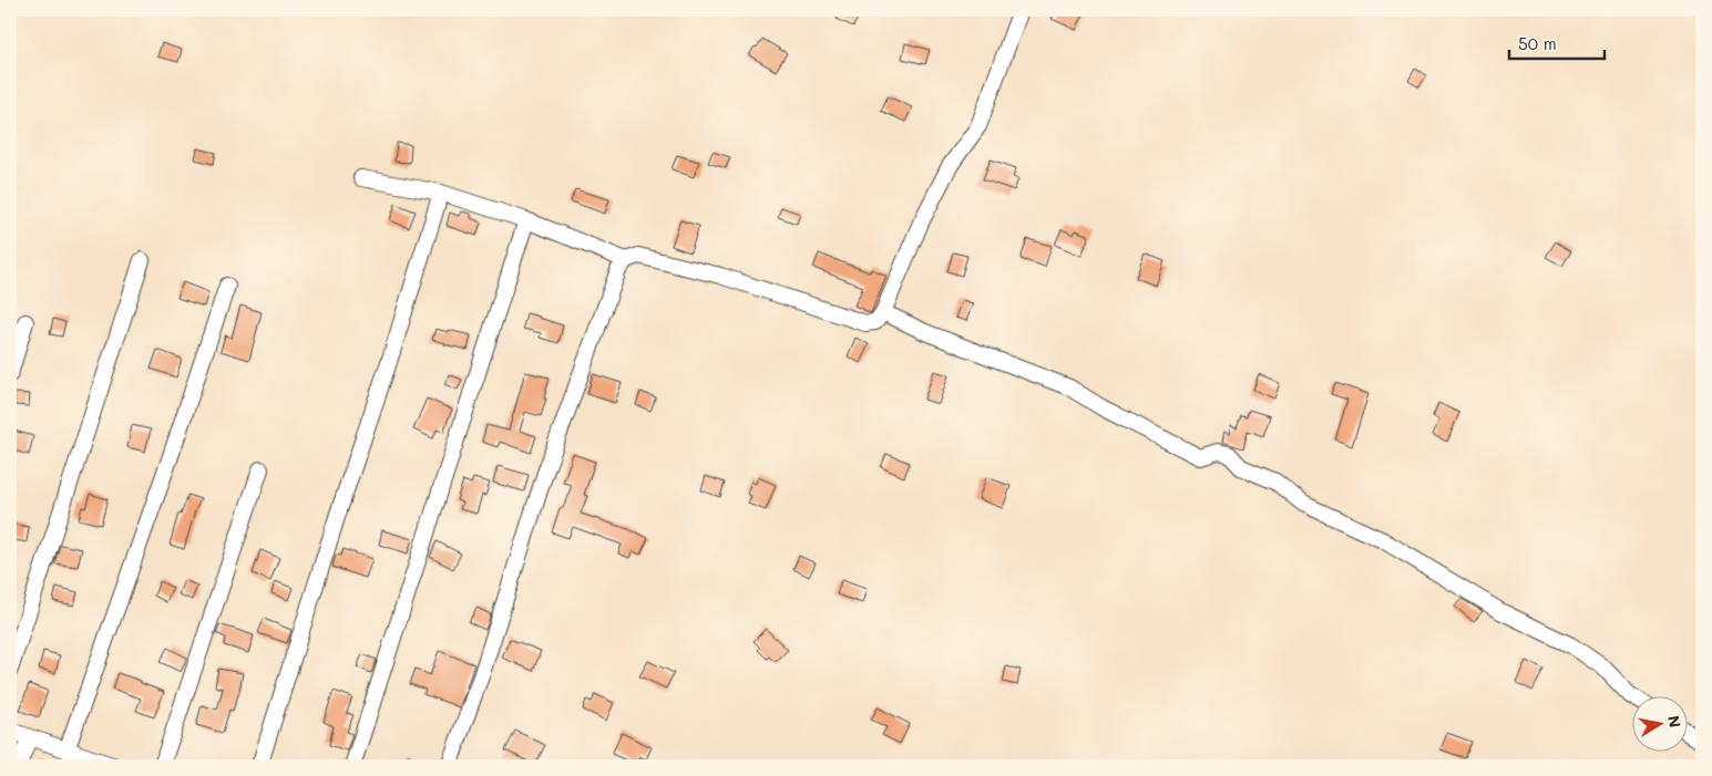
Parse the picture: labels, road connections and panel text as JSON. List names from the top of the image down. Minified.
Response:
{"scale_bar":"50 m","north":"right"}
